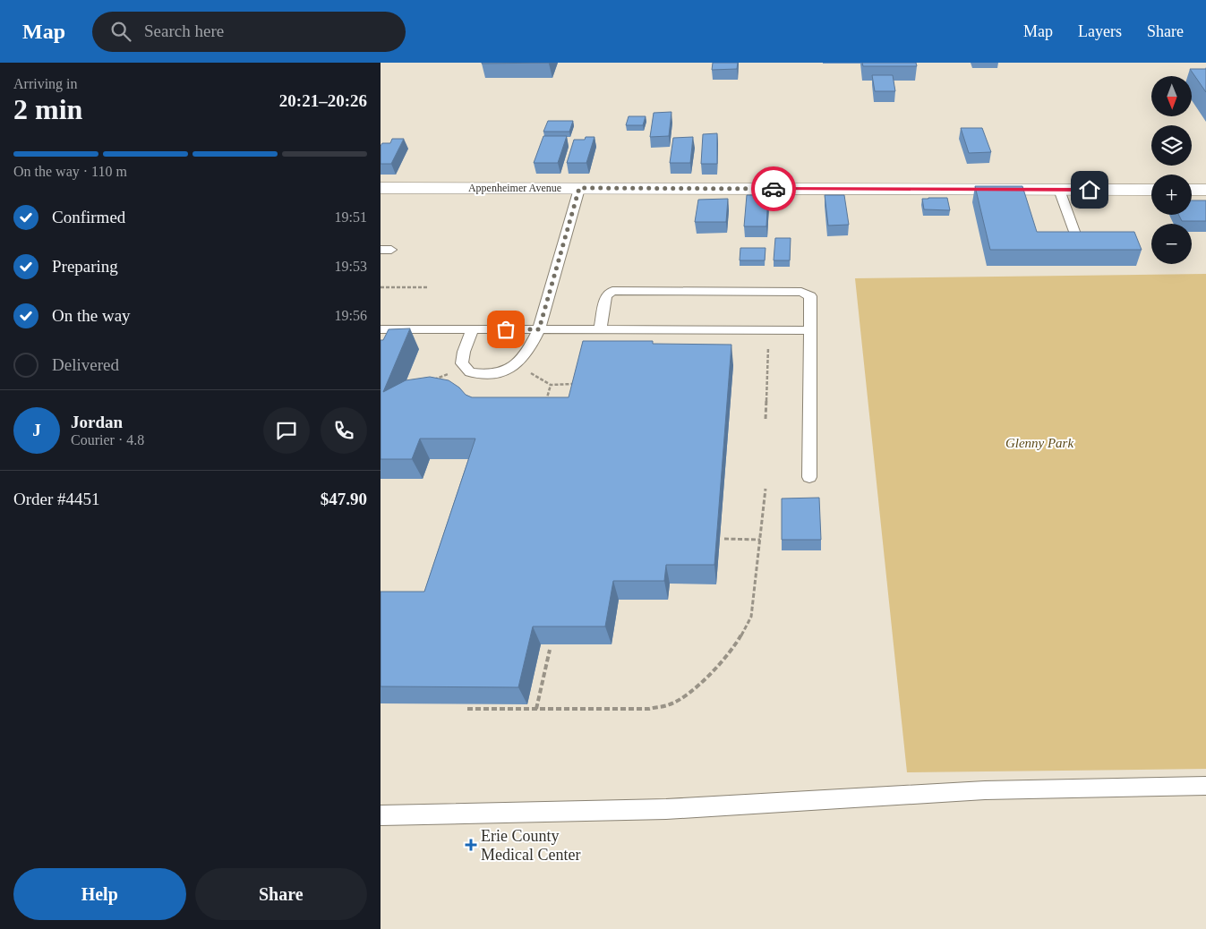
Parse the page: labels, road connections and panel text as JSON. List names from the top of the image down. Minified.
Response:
{"streets":{"street":["Appenheimer Avenue"]},"parks":["Glenny Park"],"places":{"health":["Erie County Medical Center"]},"north":"bottom","page":{"header":"Map","search":"Search here","nav":["Map","Layers","Share"],"heading":["2 min","Arriving in","20:21–20:26"],"panel":["Jordan","Courier · 4.8","Order #4451","$47.90"],"map_buttons":["+","−"],"bar":"On the way · 110 m","list":[["Confirmed","19:51"],["Preparing","19:53"],["On the way","19:56"],"Delivered"],"round":"J","buttons":["Help","Share"]}}
